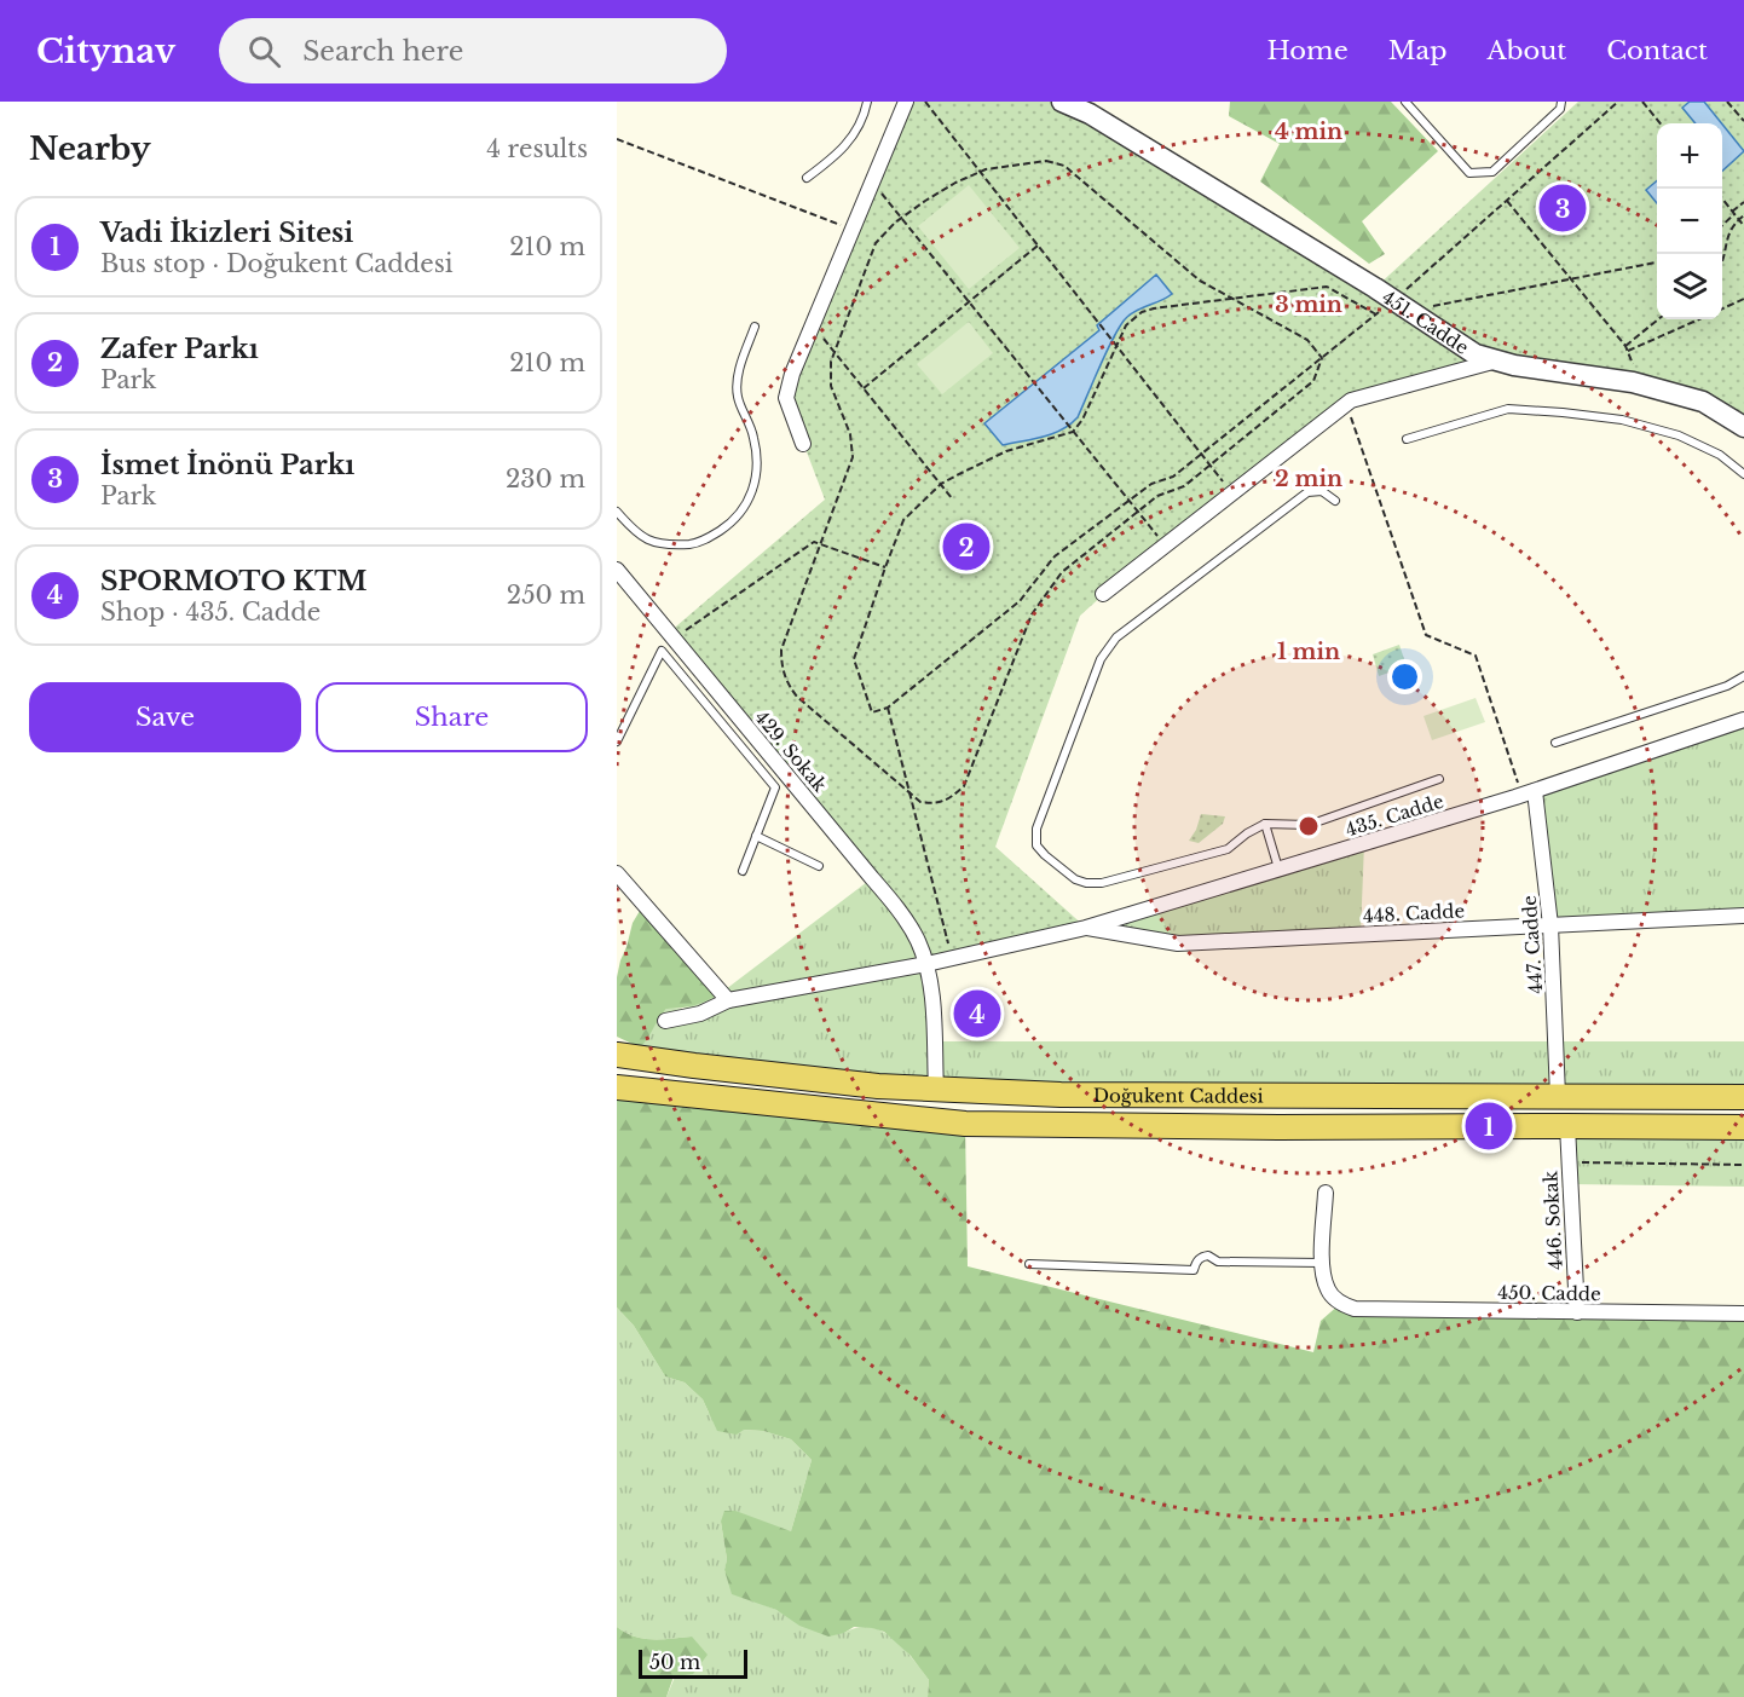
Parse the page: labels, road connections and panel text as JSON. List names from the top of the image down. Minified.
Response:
{"streets":{"main road":["Doğukent Caddesi"],"street":["451. Cadde","429. Sokak","435. Cadde","448. Cadde","447. Cadde","446. Sokak","450. Cadde"]},"crossings":[["429. Sokak","435. Cadde"],["429. Sokak","Doğukent Caddesi"],["435. Cadde","448. Cadde"],["435. Cadde","447. Cadde"],["448. Cadde","447. Cadde"],["447. Cadde","Doğukent Caddesi"],["Doğukent Caddesi","446. Sokak"],["446. Sokak","450. Cadde"]],"scale_bar":"50 m","page":{"header":"Citynav","search":"Search here","nav":["Home","Map","About","Contact"],"heading":["Nearby","4 results"],"map_buttons":["+","−"],"pins":["3","2","4","1"],"list":[{"mark":"1","name":"Vadi İkizleri Sitesi","note":"Bus stop · Doğukent Caddesi","value":"210 m"},{"mark":"2","name":"Zafer Parkı","note":"Park","value":"210 m"},{"mark":"3","name":"İsmet İnönü Parkı","note":"Park","value":"230 m"},{"mark":"4","name":"SPORMOTO KTM","note":"Shop · 435. Cadde","value":"250 m"}],"buttons":["Save","Share"],"scale":"50 m"},"rings":["4 min","3 min","2 min","1 min"]}
